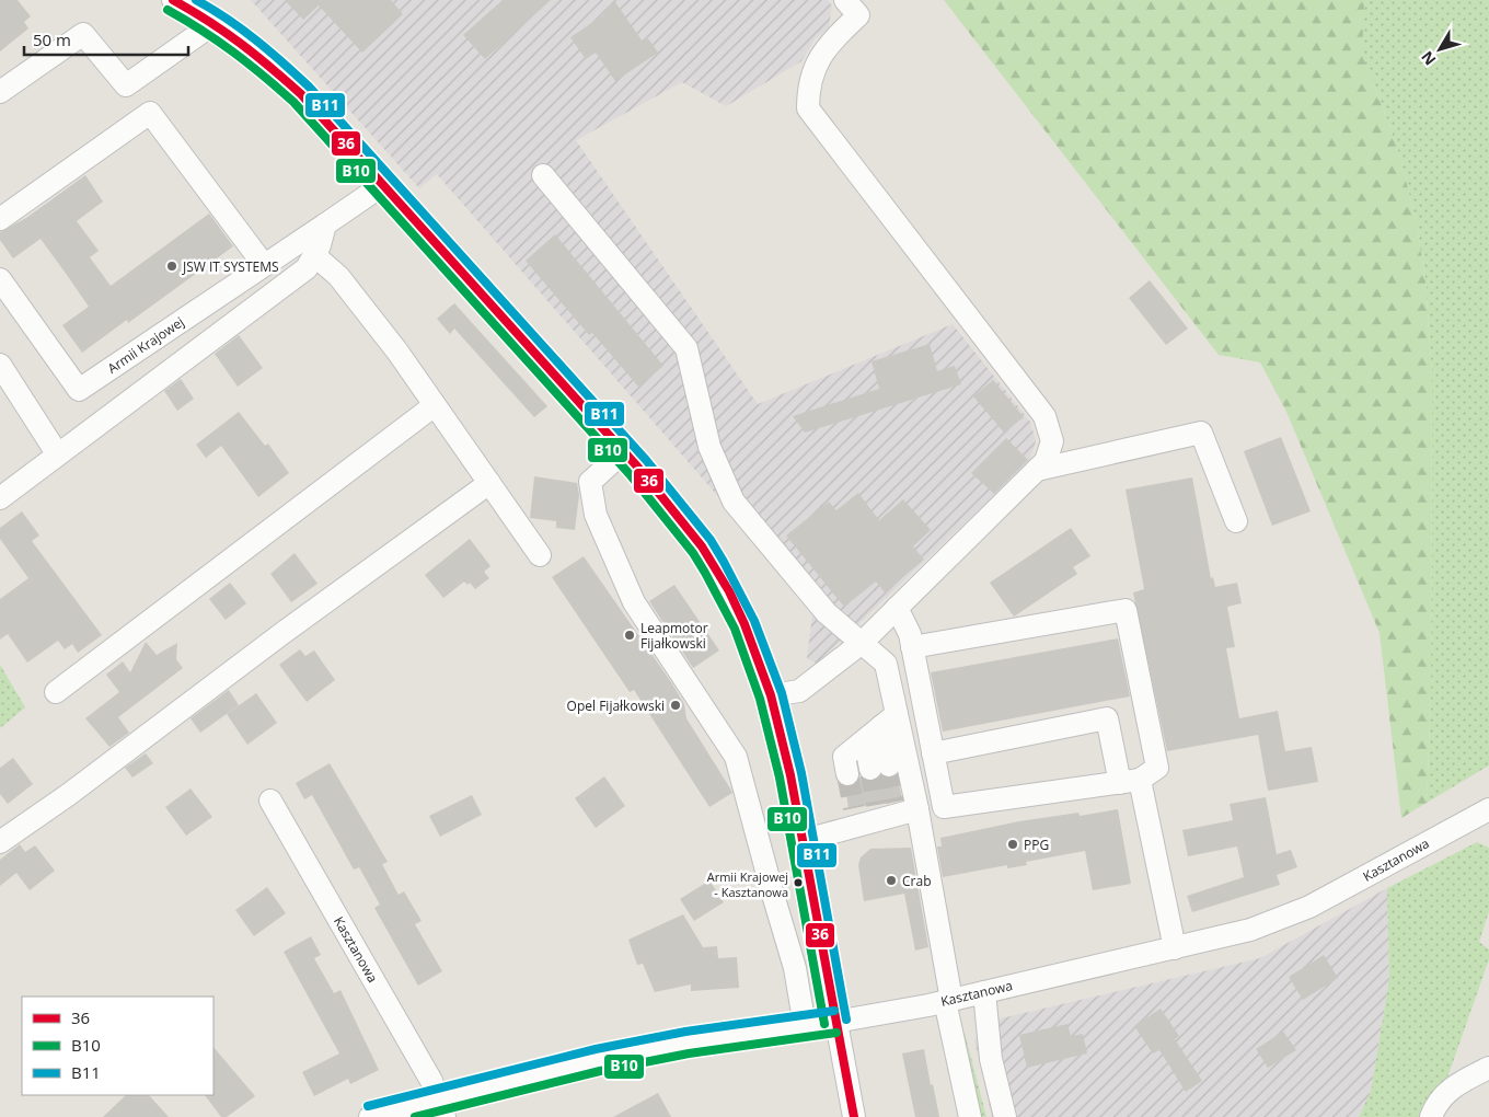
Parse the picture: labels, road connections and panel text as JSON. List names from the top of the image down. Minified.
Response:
{"streets":{"street":["Armii Krajowej","Kasztanowa"]},"places":["JSW IT SYSTEMS","Leapmotor Fijałkowski","Opel Fijałkowski","PPG","Crab","Armii Krajowej - Kasztanowa"],"lines":["transit line 36","transit line B11","transit line B10"],"legend":["36","B10","B11"],"scale_bar":"50 m","north":"bottom left"}
